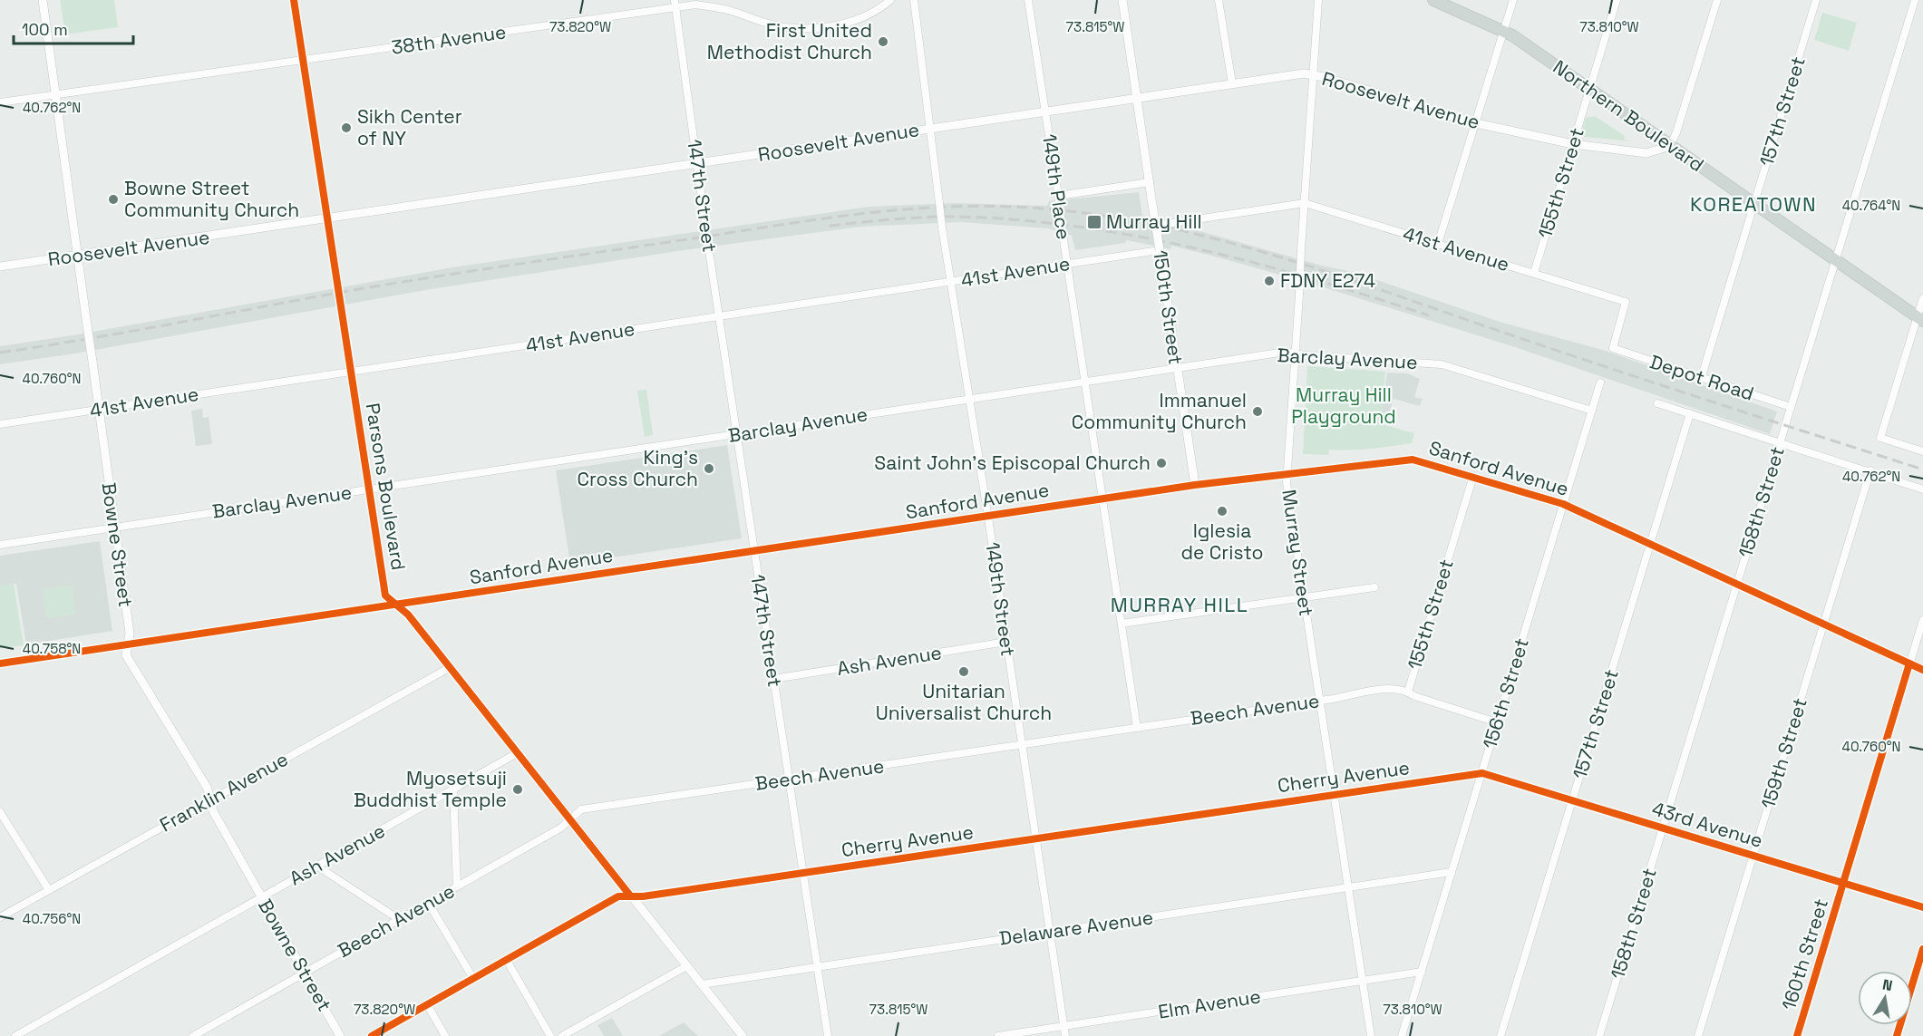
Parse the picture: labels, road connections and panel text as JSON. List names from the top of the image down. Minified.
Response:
{"streets":{"main road":["Northern Boulevard"],"street":["38th Avenue","Roosevelt Avenue","157th Street","155th Street","149th Place","147th Street","41st Avenue","150th Street","Barclay Avenue","Depot Road","Sanford Avenue","Parsons Boulevard","158th Street","Bowne Street","Murray Street","149th Street","Ash Avenue","156th Street","Beech Avenue","159th Street","Cherry Avenue","Franklin Avenue","43rd Avenue","Delaware Avenue","160th Street","Elm Avenue"]},"crossings":[["38th Avenue","147th Street"],["38th Avenue","Parsons Boulevard"],["38th Avenue","Bowne Street"],["Roosevelt Avenue","Northern Boulevard"],["Roosevelt Avenue","155th Street"],["Roosevelt Avenue","149th Place"],["Roosevelt Avenue","147th Street"],["Roosevelt Avenue","150th Street"],["Roosevelt Avenue","Parsons Boulevard"],["Roosevelt Avenue","Bowne Street"],["Roosevelt Avenue","Murray Street"],["Roosevelt Avenue","149th Street"],["157th Street","Northern Boulevard"],["157th Street","Depot Road"],["157th Street","Sanford Avenue"],["157th Street","43rd Avenue"],["Northern Boulevard","155th Street"],["Northern Boulevard","158th Street"],["155th Street","41st Avenue"],["155th Street","Sanford Avenue"],["155th Street","Beech Avenue"],["149th Place","41st Avenue"],["149th Place","Barclay Avenue"],["149th Place","Sanford Avenue"],["149th Place","Beech Avenue"],["147th Street","41st Avenue"],["147th Street","Barclay Avenue"],["147th Street","Sanford Avenue"],["147th Street","Ash Avenue"],["147th Street","Beech Avenue"],["147th Street","Cherry Avenue"],["147th Street","Delaware Avenue"],["41st Avenue","150th Street"],["41st Avenue","Depot Road"],["41st Avenue","Parsons Boulevard"],["41st Avenue","Bowne Street"],["41st Avenue","Murray Street"],["41st Avenue","149th Street"],["150th Street","Barclay Avenue"],["150th Street","Sanford Avenue"],["Barclay Avenue","Parsons Boulevard"],["Barclay Avenue","Bowne Street"],["Barclay Avenue","Murray Street"],["Barclay Avenue","149th Street"],["Barclay Avenue","156th Street"],["Depot Road","158th Street"],["Sanford Avenue","Parsons Boulevard"],["Sanford Avenue","158th Street"],["Sanford Avenue","Bowne Street"],["Sanford Avenue","Murray Street"],["Sanford Avenue","149th Street"],["Sanford Avenue","156th Street"],["Sanford Avenue","159th Street"],["Sanford Avenue","160th Street"],["Parsons Boulevard","Ash Avenue"],["Parsons Boulevard","Beech Avenue"],["Parsons Boulevard","Cherry Avenue"],["Parsons Boulevard","Franklin Avenue"],["Parsons Boulevard","Delaware Avenue"],["158th Street","43rd Avenue"],["Bowne Street","Ash Avenue"],["Bowne Street","Beech Avenue"],["Bowne Street","Franklin Avenue"],["Murray Street","Beech Avenue"],["Murray Street","Cherry Avenue"],["Murray Street","Delaware Avenue"],["Murray Street","Elm Avenue"],["149th Street","Ash Avenue"],["149th Street","Beech Avenue"],["149th Street","Cherry Avenue"],["149th Street","Delaware Avenue"],["149th Street","Elm Avenue"],["156th Street","Beech Avenue"],["156th Street","Cherry Avenue"],["156th Street","43rd Avenue"],["156th Street","Delaware Avenue"],["156th Street","Elm Avenue"],["159th Street","43rd Avenue"],["Cherry Avenue","43rd Avenue"],["43rd Avenue","160th Street"]],"districts":["KOREATOWN","MURRAY HILL"],"parks":["Murray Hill Playground"],"places":{"other":["First United Methodist Church","Sikh Center of NY","Bowne Street Community Church","FDNY E274","Immanuel Community Church","Saint John's Episcopal Church","King's Cross Church","Iglesia de Cristo","Unitarian Universalist Church","Myosetsuji Buddhist Temple"],"transit":["Murray Hill"]},"scale_bar":"100 m","north":"top","coordinates":["73.820°W","73.815°W","73.810°W","40.762°N","40.764°N","40.760°N","40.758°N","40.756°N"]}
